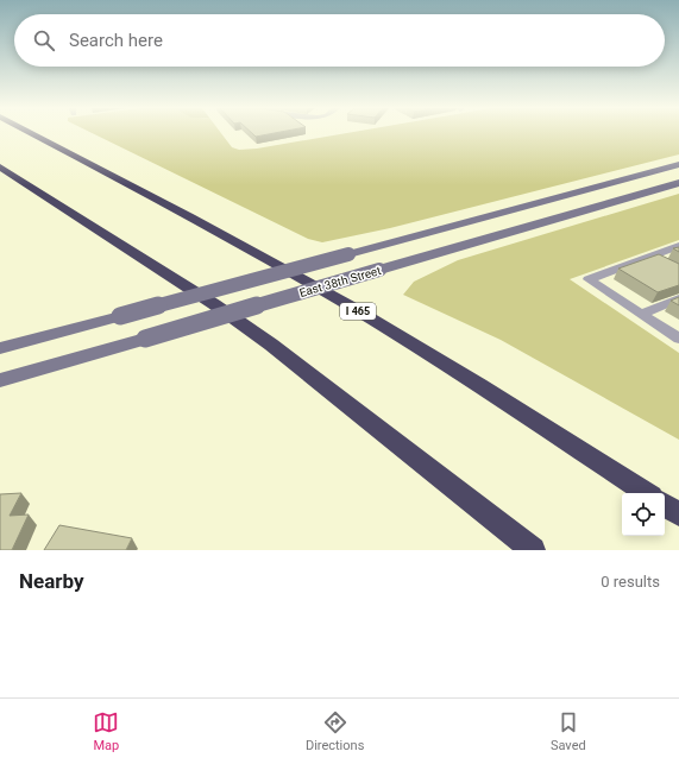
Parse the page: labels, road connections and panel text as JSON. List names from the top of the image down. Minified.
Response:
{"streets":{"highway":["I 465"],"main road":["East 38th Street"]},"page":{"search":"Search here","heading":["Nearby","0 results"],"nav":["Map","Directions","Saved"]}}
